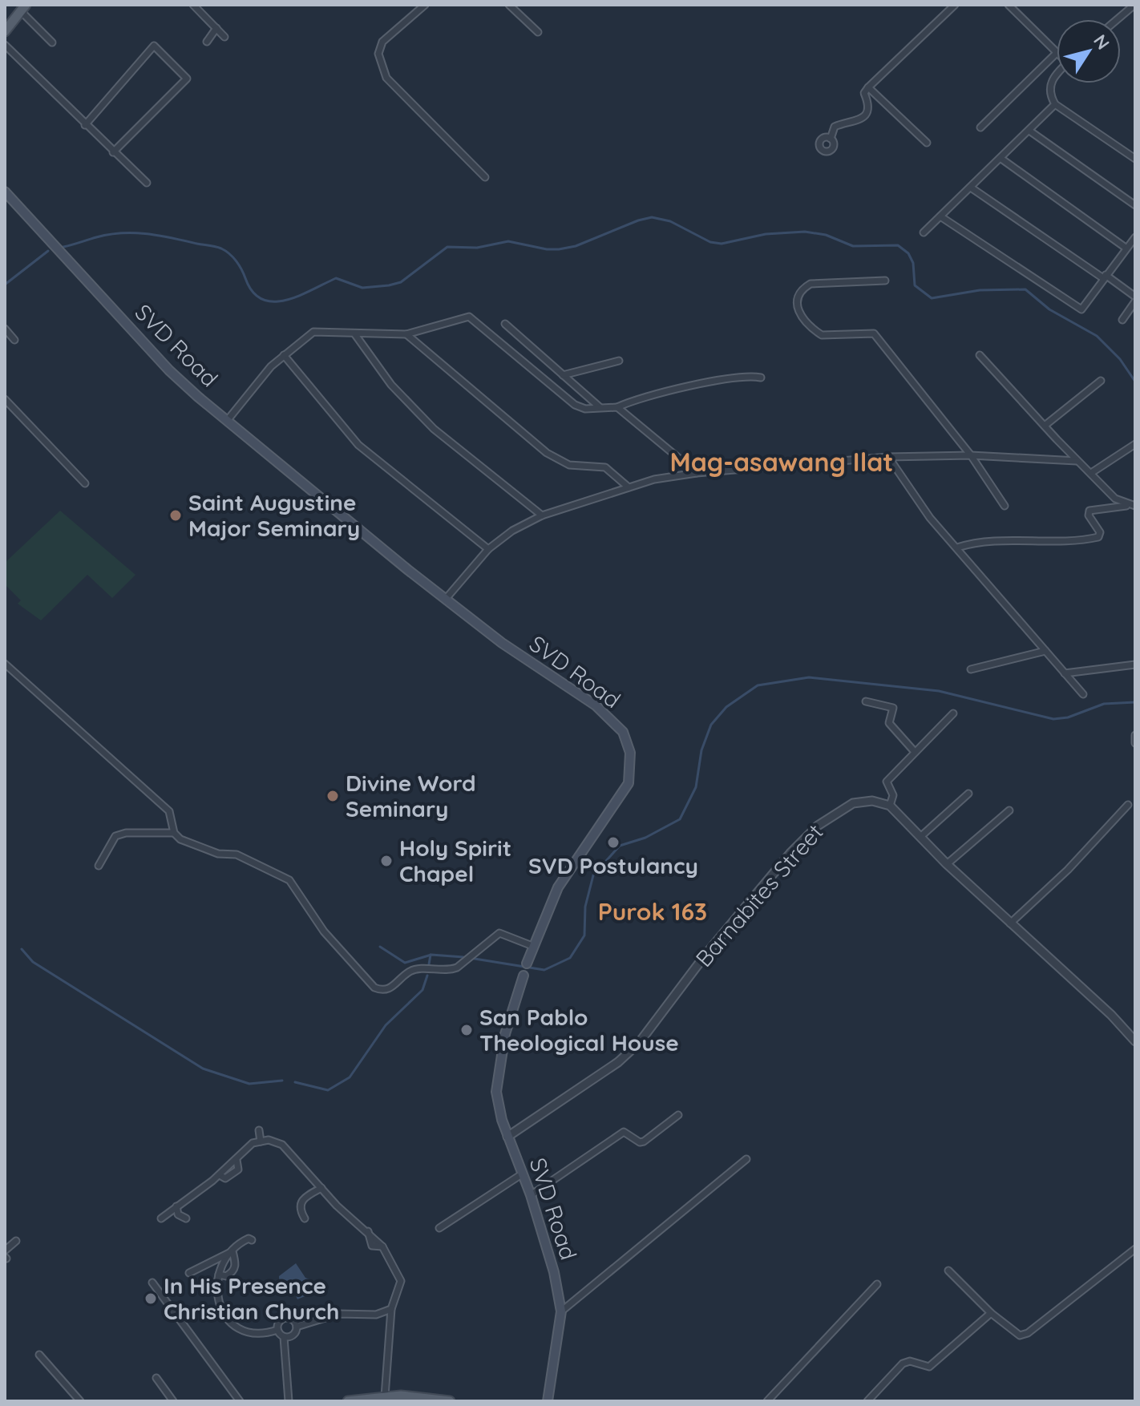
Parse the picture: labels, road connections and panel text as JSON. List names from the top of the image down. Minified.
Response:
{"streets":{"main road":["SVD Road"],"street":["Barnabites Street"]},"crossings":[["SVD Road","Barnabites Street"]],"districts":["Mag-asawang Ilat","Purok 163"],"places":["Saint Augustine Major Seminary","Divine Word Seminary","SVD Postulancy","Holy Spirit Chapel","San Pablo Theological House","In His Presence Christian Church"],"north":"top right"}
